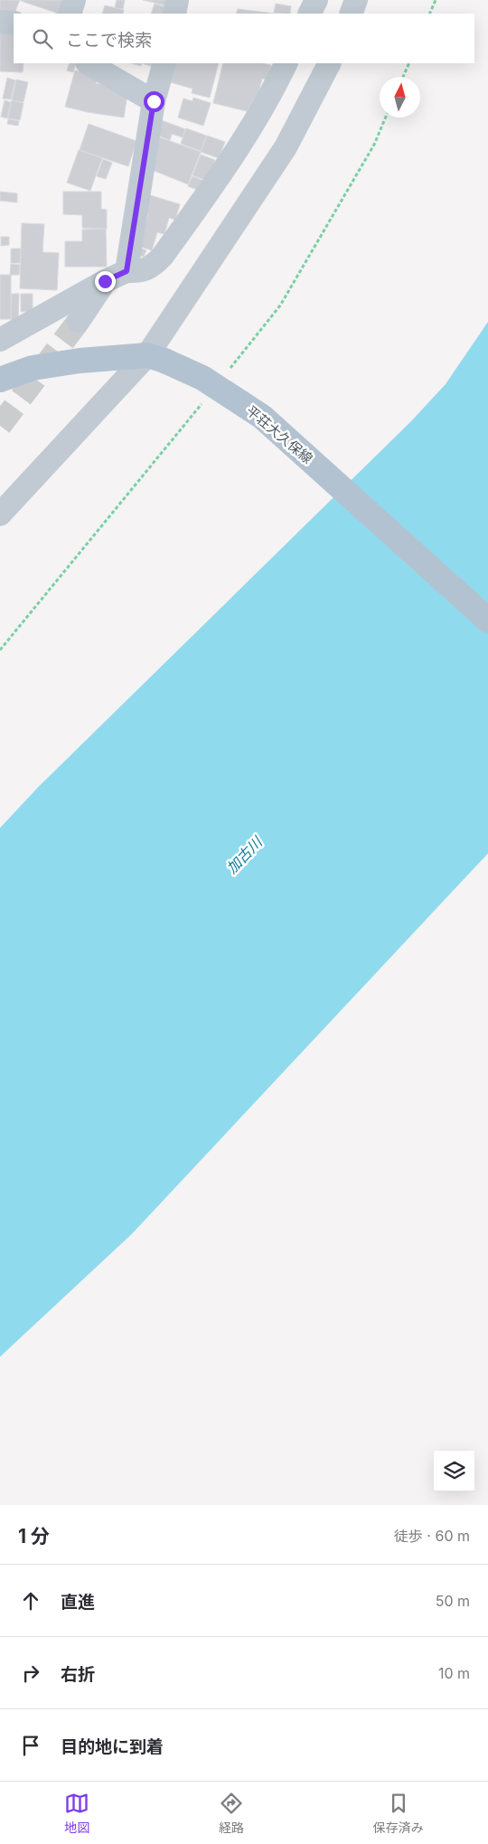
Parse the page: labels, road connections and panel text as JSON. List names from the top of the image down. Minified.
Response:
{"streets":{"main road":["平荘大久保線"]},"water":["加古川"],"north":"top","page":{"search":"ここで検索","heading":["1 分","徒歩 · 60 m"],"list":[["直進","50 m"],["右折","10 m"],"目的地に到着"],"nav":["地図","経路","保存済み"]}}
